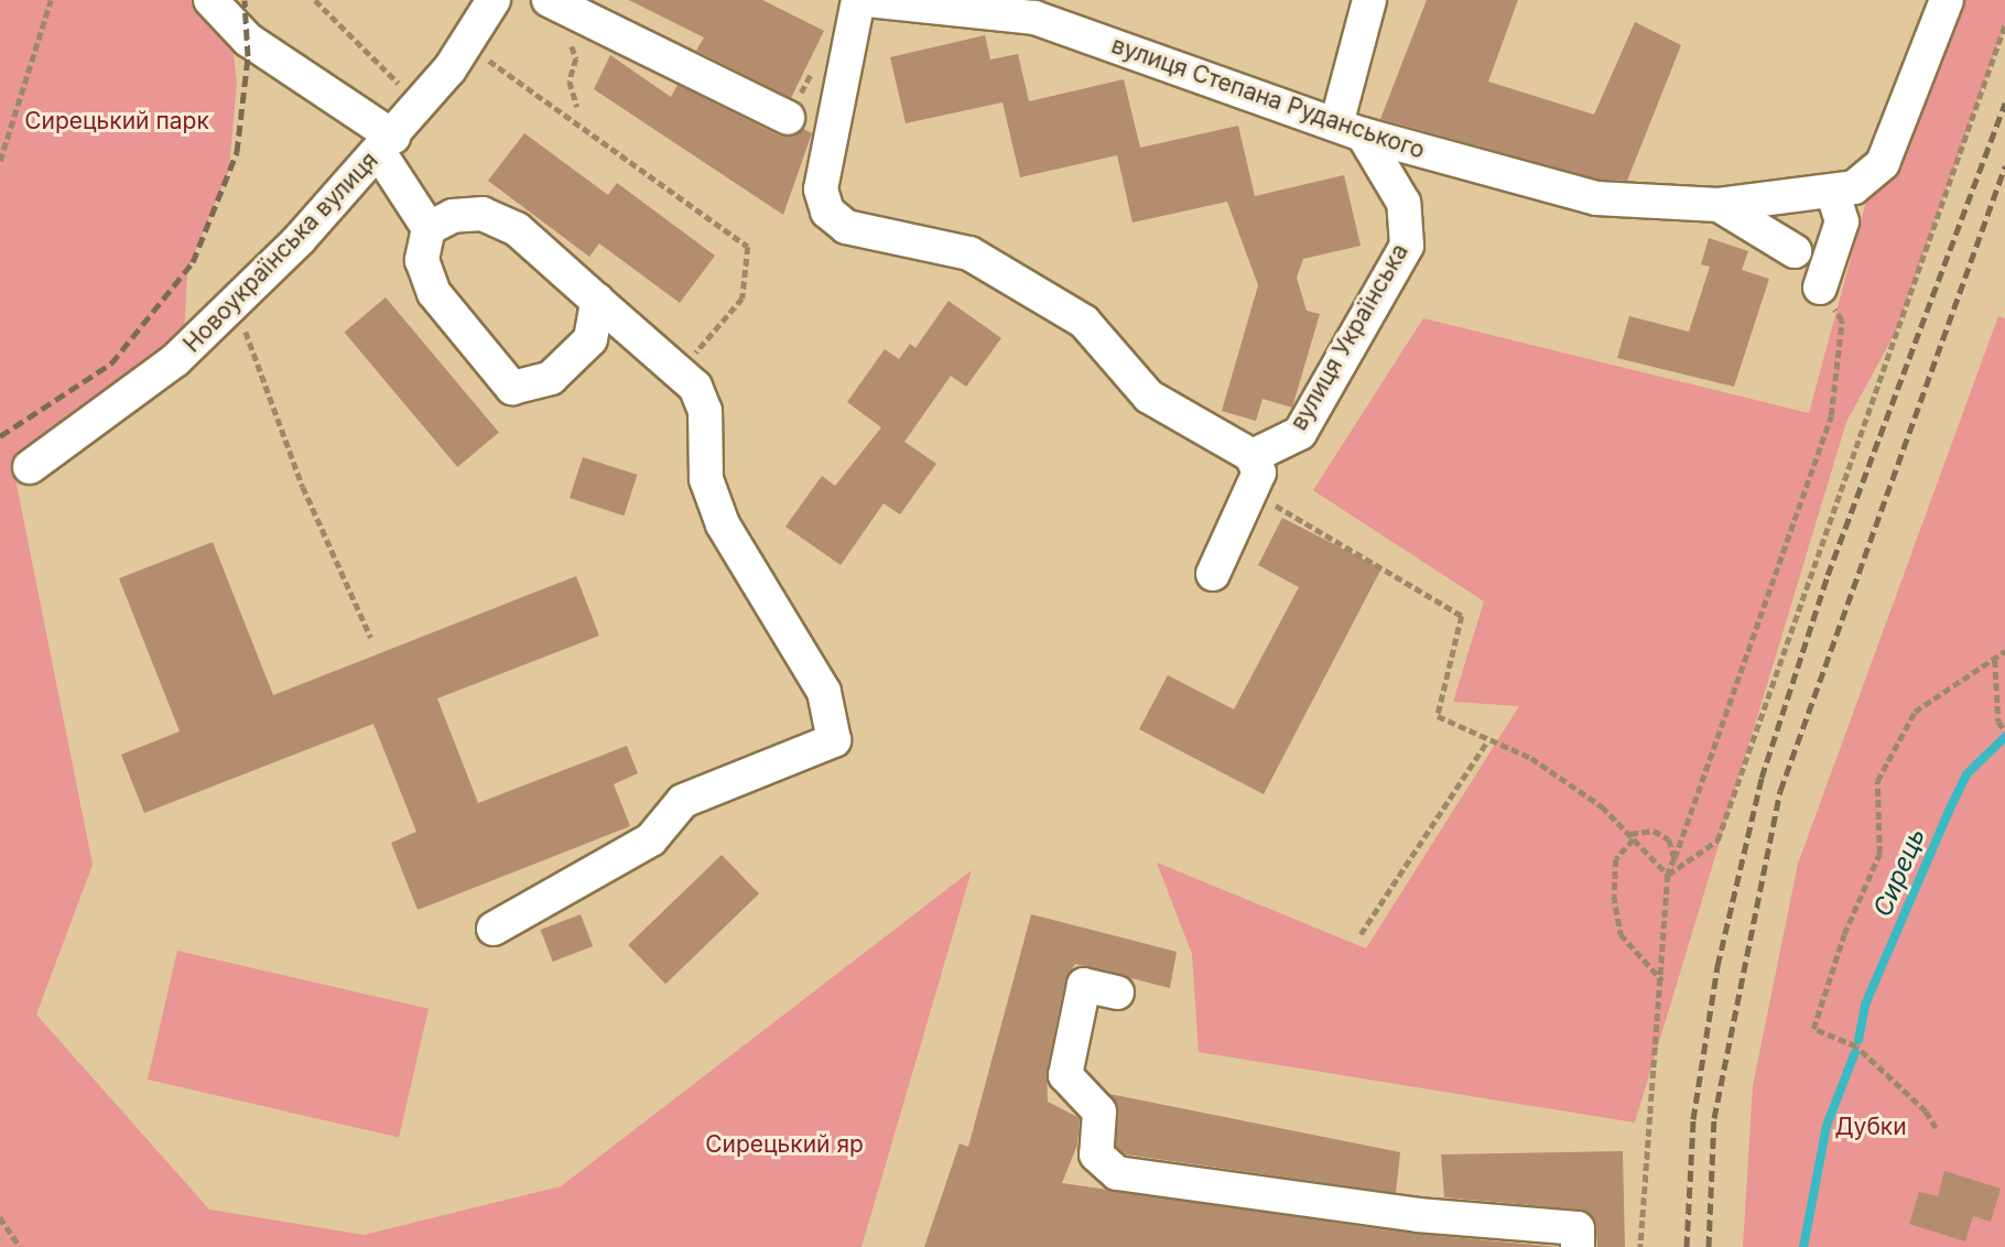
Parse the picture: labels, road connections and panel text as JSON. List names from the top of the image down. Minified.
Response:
{"streets":{"street":["вулиця Степана Руданського","Новоукраїнська вулиця","вулиця Українська"]},"crossings":[["вулиця Степана Руданського","вулиця Українська"]],"water":["Сирець"],"parks":["Сирецький парк","Дубки","Сирецький яр"]}
